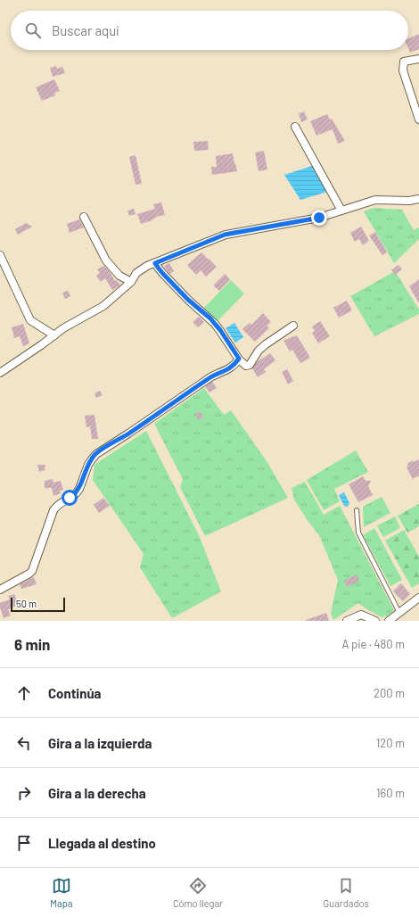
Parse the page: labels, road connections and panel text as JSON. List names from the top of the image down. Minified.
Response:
{"scale_bar":"50 m","page":{"search":"Buscar aquí","scale":"50 m","heading":["6 min","A pie · 480 m"],"list":[["Continúa","200 m"],["Gira a la izquierda","120 m"],["Gira a la derecha","160 m"],"Llegada al destino"],"nav":["Mapa","Cómo llegar","Guardados"]}}
